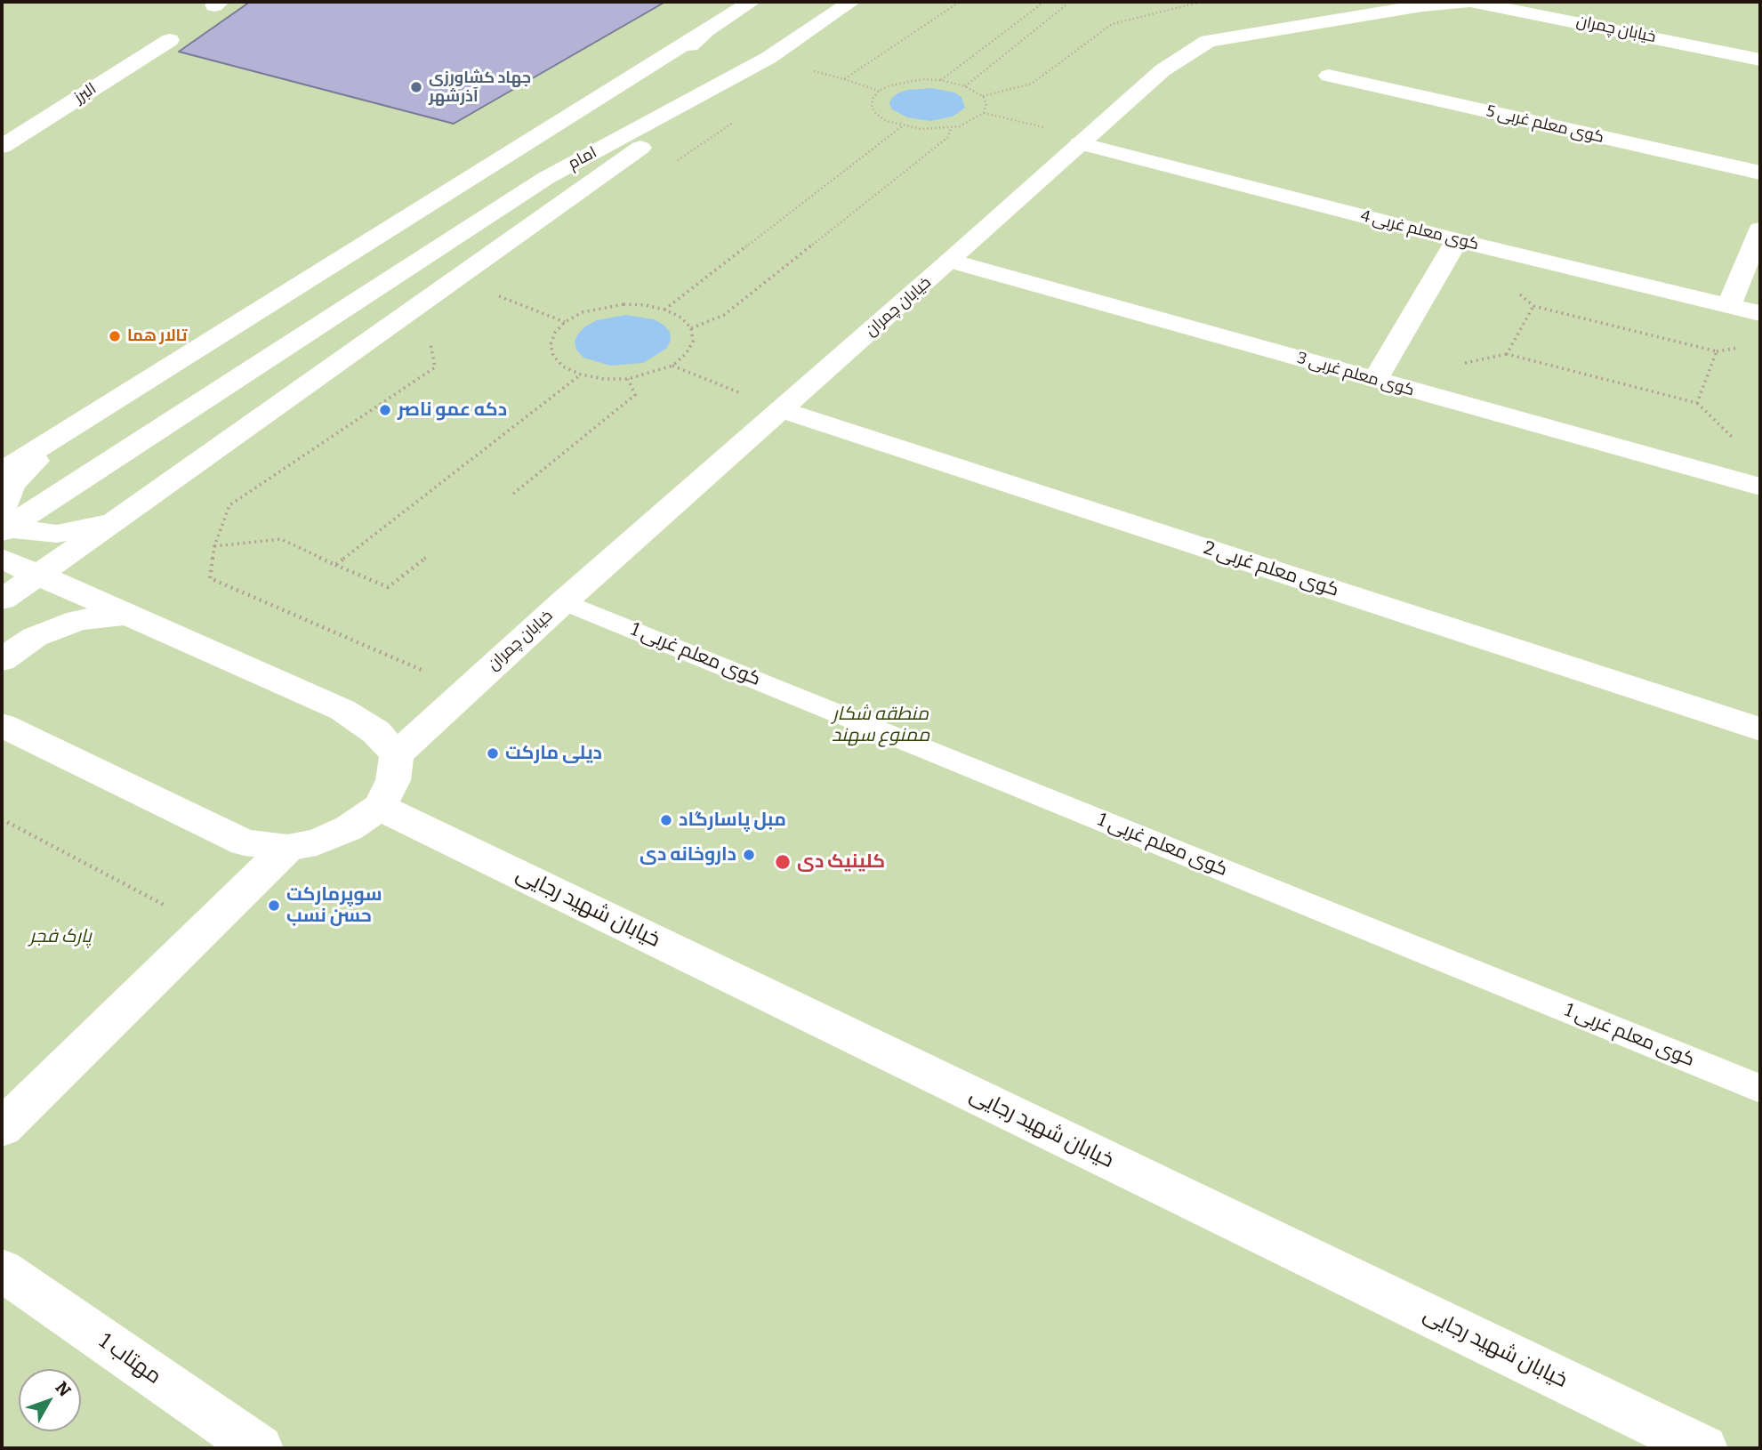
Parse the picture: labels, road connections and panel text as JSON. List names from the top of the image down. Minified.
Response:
{"streets":{"street":["خیابان چمران","البرز","کوی معلم غربی 5","امام","کوی معلم غربی 4","کوی معلم غربی 3","کوی معلم غربی 2","خیابان شهید رجایی","مهتاب 1"],"lane":["کوی معلم غربی 1"]},"crossings":[["خیابان چمران","کوی معلم غربی 4"],["خیابان چمران","کوی معلم غربی 3"],["خیابان چمران","کوی معلم غربی 2"],["خیابان چمران","کوی معلم غربی 1"]],"parks":["منطقه شکار ممنوع سهند","پارک فجر"],"places":["جهاد کشاورزی آذرشهر","تالار هما","دکه عمو ناصر","دیلی مارکت","مبل پاسارگاد","داروخانه دی","کلینیک دی","سوپرمارکت حسن نسب"],"north":"top right"}
